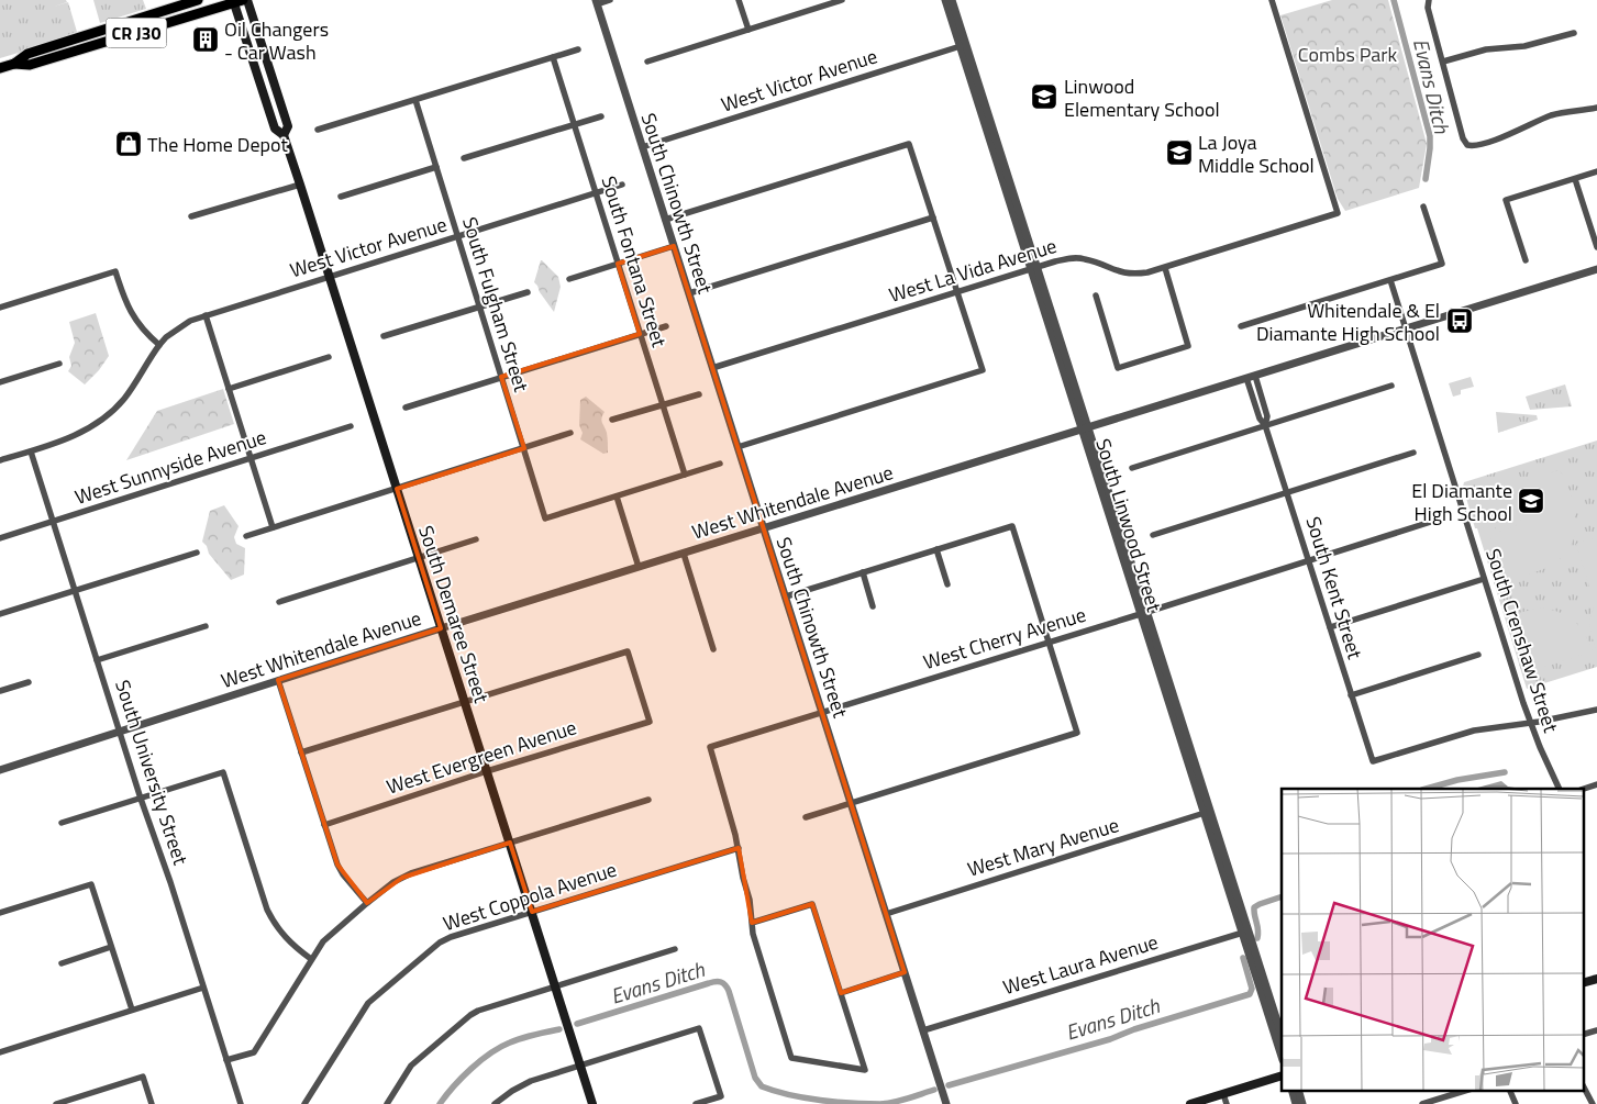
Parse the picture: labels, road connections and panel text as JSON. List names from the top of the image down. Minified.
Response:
{"streets":{"main road":["CR J30","South Demaree Street"],"street":["West Victor Avenue","South Chinowth Street","South Fontana Street","West La Vida Avenue","South Fulgham Street","West Sunnyside Avenue","West Whitendale Avenue","South Linwood Street","South Kent Street","West Cherry Avenue","South Crenshaw Street","West Evergreen Avenue","South University Street","West Mary Avenue","West Coppola Avenue","West Laura Avenue"]},"crossings":[["CR J30","South Demaree Street"],["West Victor Avenue","South Chinowth Street"],["West Victor Avenue","South Fontana Street"],["West Victor Avenue","South Fulgham Street"],["West Victor Avenue","South Linwood Street"],["West Victor Avenue","South Demaree Street"],["West Victor Avenue","South University Street"],["South Chinowth Street","West La Vida Avenue"],["South Chinowth Street","West Whitendale Avenue"],["South Chinowth Street","West Cherry Avenue"],["South Chinowth Street","West Mary Avenue"],["South Chinowth Street","West Laura Avenue"],["West La Vida Avenue","South Linwood Street"],["West Sunnyside Avenue","South University Street"],["West Whitendale Avenue","South Linwood Street"],["West Whitendale Avenue","South Kent Street"],["West Whitendale Avenue","South Demaree Street"],["West Whitendale Avenue","South Crenshaw Street"],["West Whitendale Avenue","South University Street"],["South Linwood Street","West Cherry Avenue"],["South Linwood Street","West Mary Avenue"],["South Linwood Street","West Laura Avenue"],["South Kent Street","West Cherry Avenue"],["South Kent Street","South Crenshaw Street"],["South Demaree Street","West Evergreen Avenue"],["South Demaree Street","West Coppola Avenue"],["West Cherry Avenue","West Coppola Avenue"]],"water":["Evans Ditch"],"parks":["Combs Park"],"places":{"building":["Oil Changers - Car Wash"],"school or university":["Linwood Elementary School","La Joya Middle School","El Diamante High School"],"shop":["The Home Depot"],"bus stop":["Whitendale & El Diamante High School"]}}
